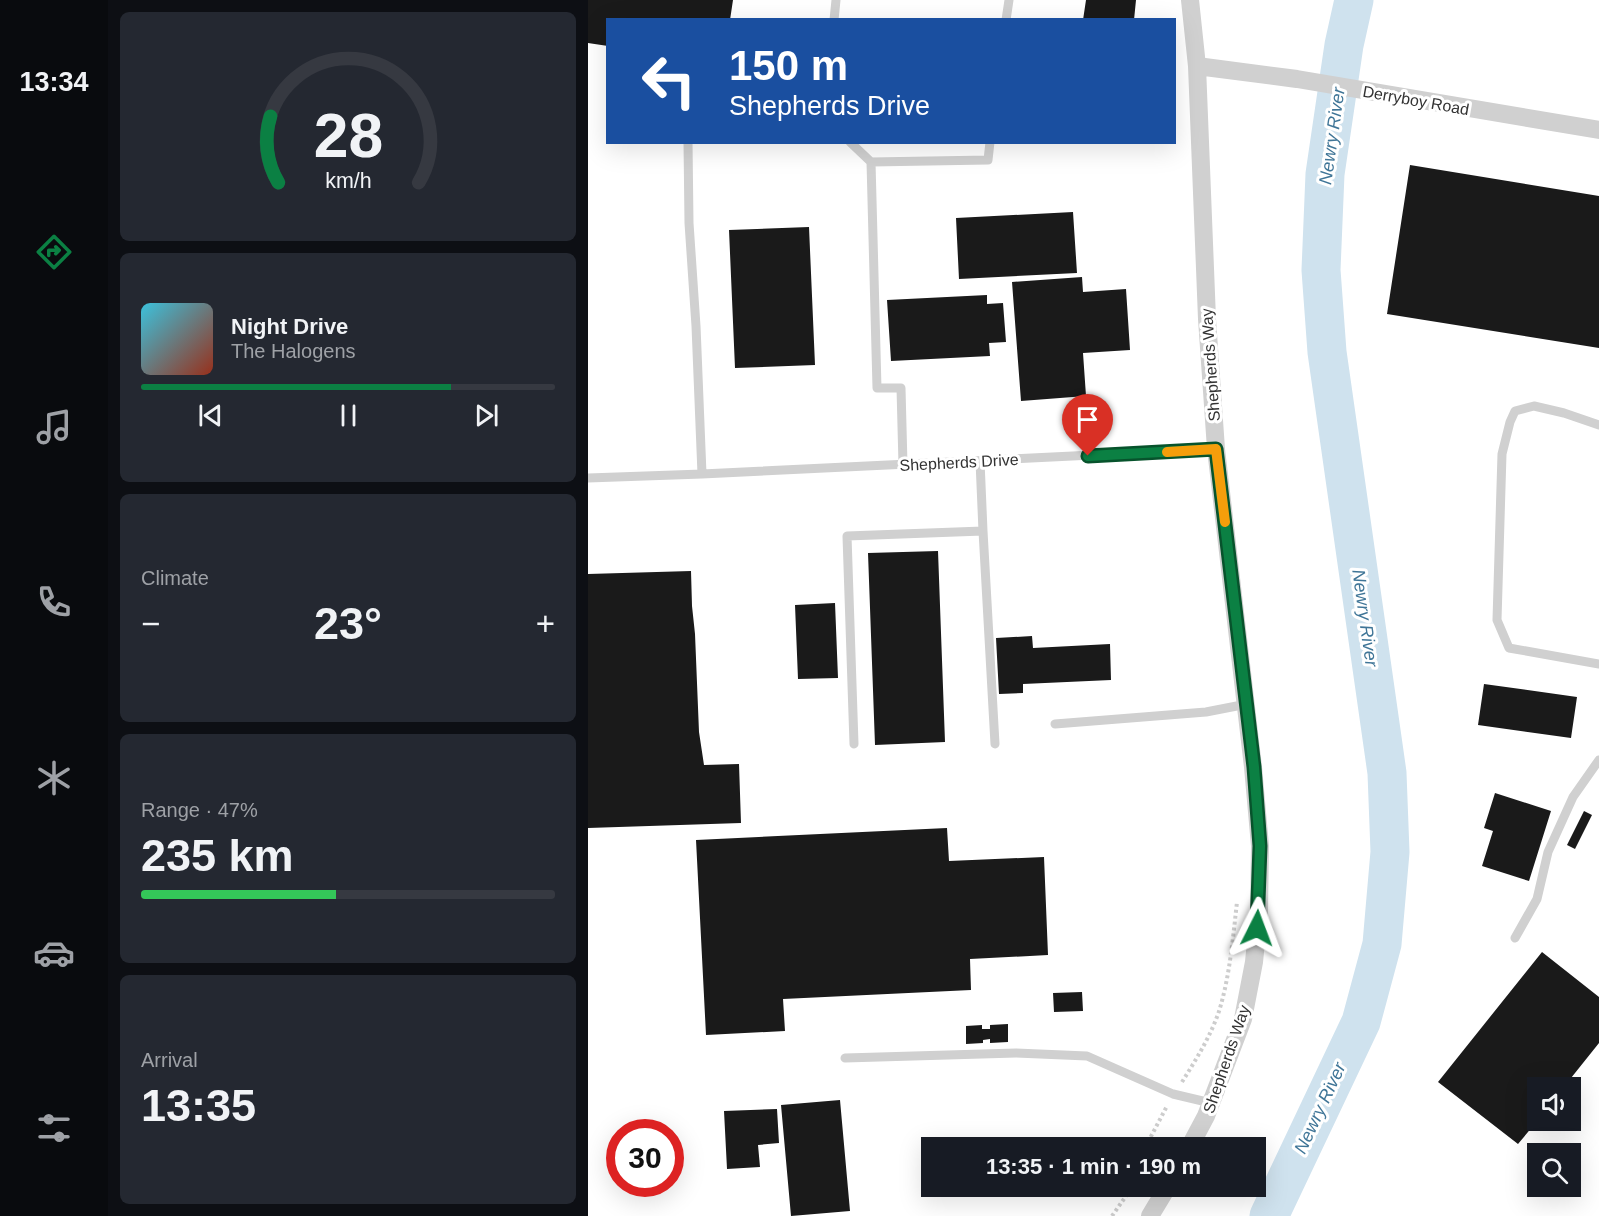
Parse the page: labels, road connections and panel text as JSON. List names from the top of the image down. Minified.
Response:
{"streets":{"street":["Derryboy Road","Shepherds Way"],"lane":["Shepherds Drive"]},"crossings":[["Derryboy Road","Shepherds Way"],["Shepherds Way","Shepherds Drive"]],"water":["Newry River"],"page":{"tabs":"13:34","turn":["150 m","Shepherds Drive"],"song":["Night Drive","The Halogens"],"tile":["Climate",["Range · 47%","235 km"],["Arrival","13:35"]],"heat":["−","23°","+"],"limit":"30","trip":"13:35 · 1 min · 190 m","gauge":["28","km/h"]}}
